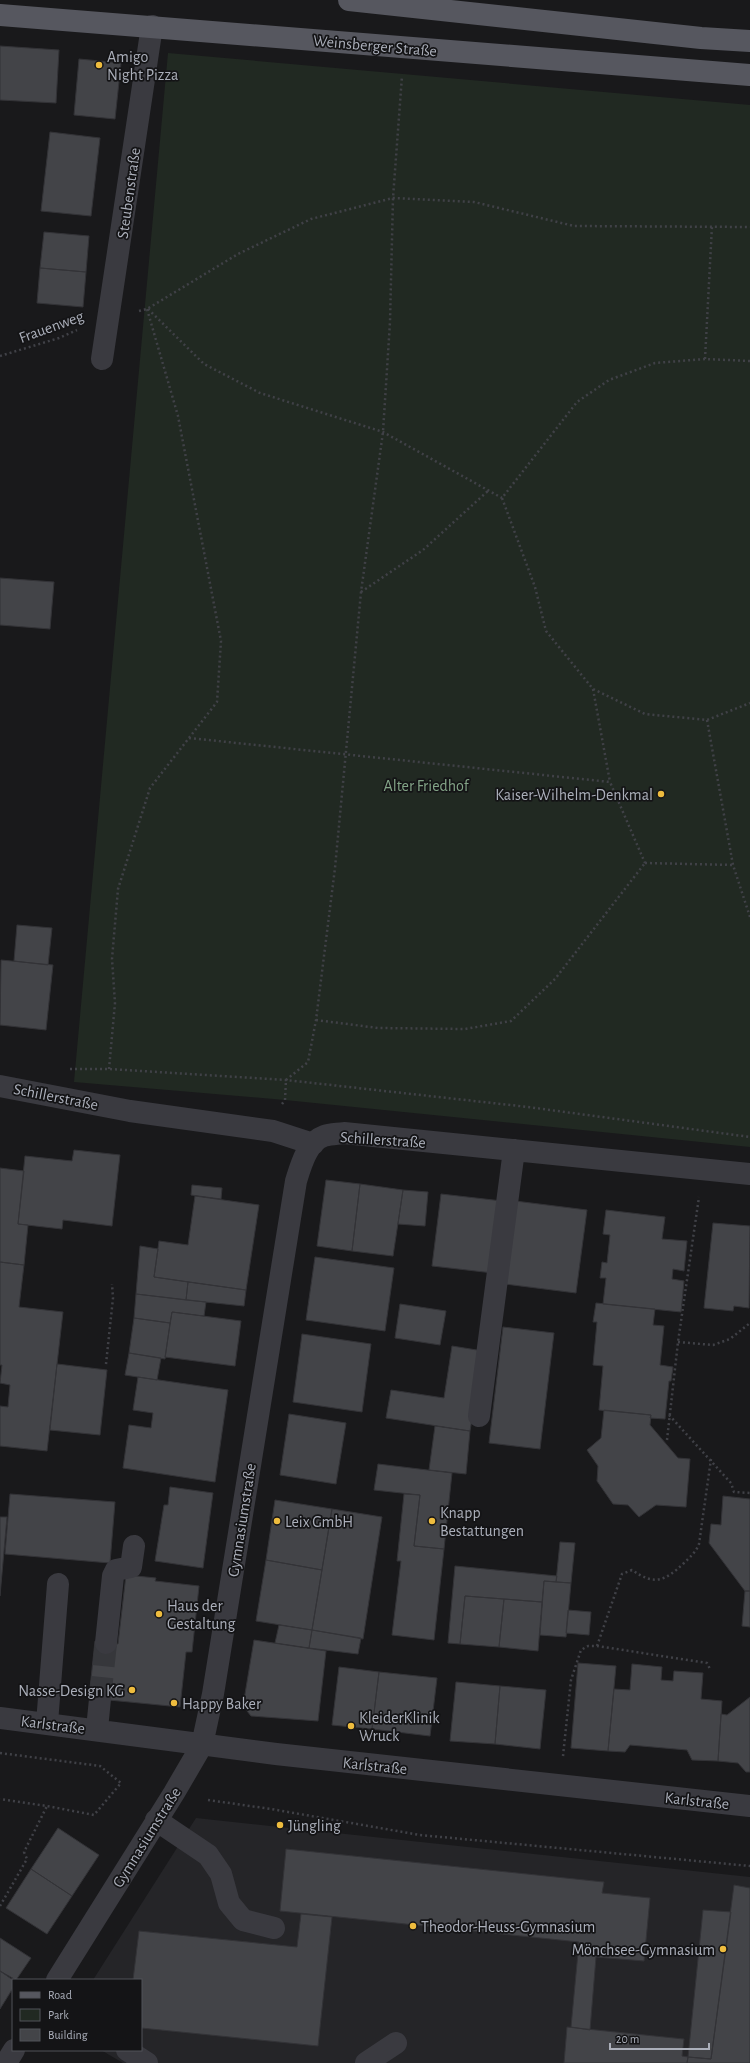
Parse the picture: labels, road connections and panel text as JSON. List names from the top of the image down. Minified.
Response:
{"streets":{"main road":["Weinsberger Straße"],"street":["Steubenstraße","Schillerstraße","Gymnasiumstraße","Karlstraße"],"path":["Frauenweg"]},"crossings":[["Weinsberger Straße","Steubenstraße"],["Steubenstraße","Frauenweg"],["Schillerstraße","Gymnasiumstraße"],["Gymnasiumstraße","Karlstraße"]],"parks":["Alter Friedhof"],"places":["Amigo Night Pizza","Kaiser-Wilhelm-Denkmal","Leix GmbH","Knapp Bestattungen","Haus der Gestaltung","Nasse-Design KG","Happy Baker","KleiderKlinik Wruck","Jüngling","Theodor-Heuss-Gymnasium","Mönchsee-Gymnasium"],"legend":["Road","Park","Building"],"scale_bar":"20 m"}
